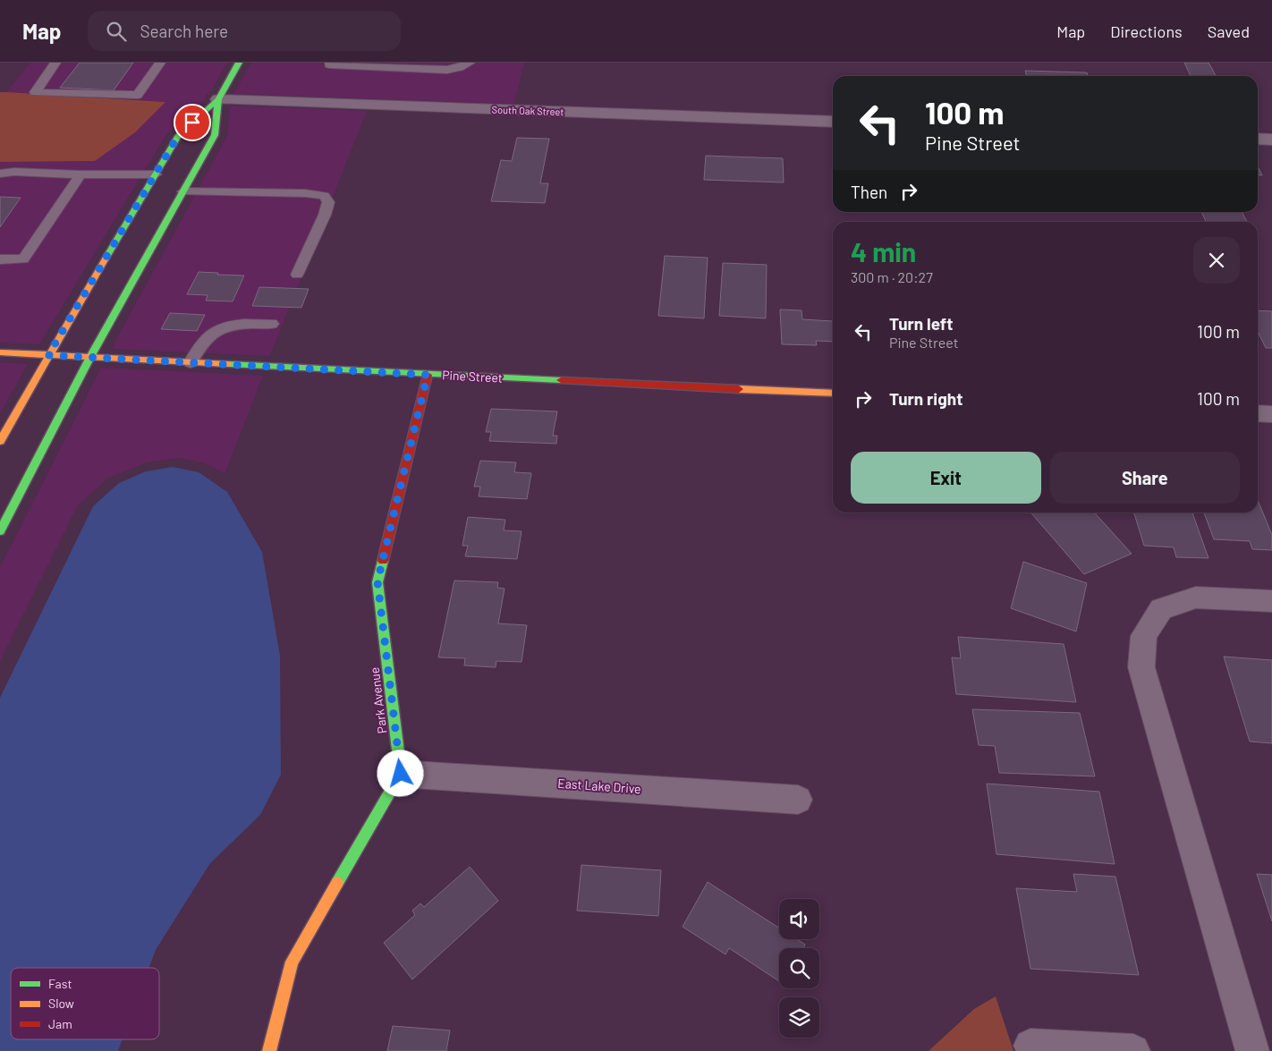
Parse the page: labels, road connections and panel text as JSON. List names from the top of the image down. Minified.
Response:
{"streets":{"street":["South Oak Street","Pine Street","Park Avenue","East Lake Drive"]},"crossings":[["Pine Street","Park Avenue"],["Park Avenue","East Lake Drive"]],"legend":["Fast","Slow","Jam"],"page":{"header":"Map","search":"Search here","nav":["Map","Directions","Saved"],"turn":["100 m","Pine Street"],"then":"Then","heading":["4 min","300 m · 20:27"],"list":[{"name":"Turn left","note":"Pine Street","value":"100 m"},{"name":"Turn right","value":"100 m"}],"buttons":["Exit","Share"]}}
